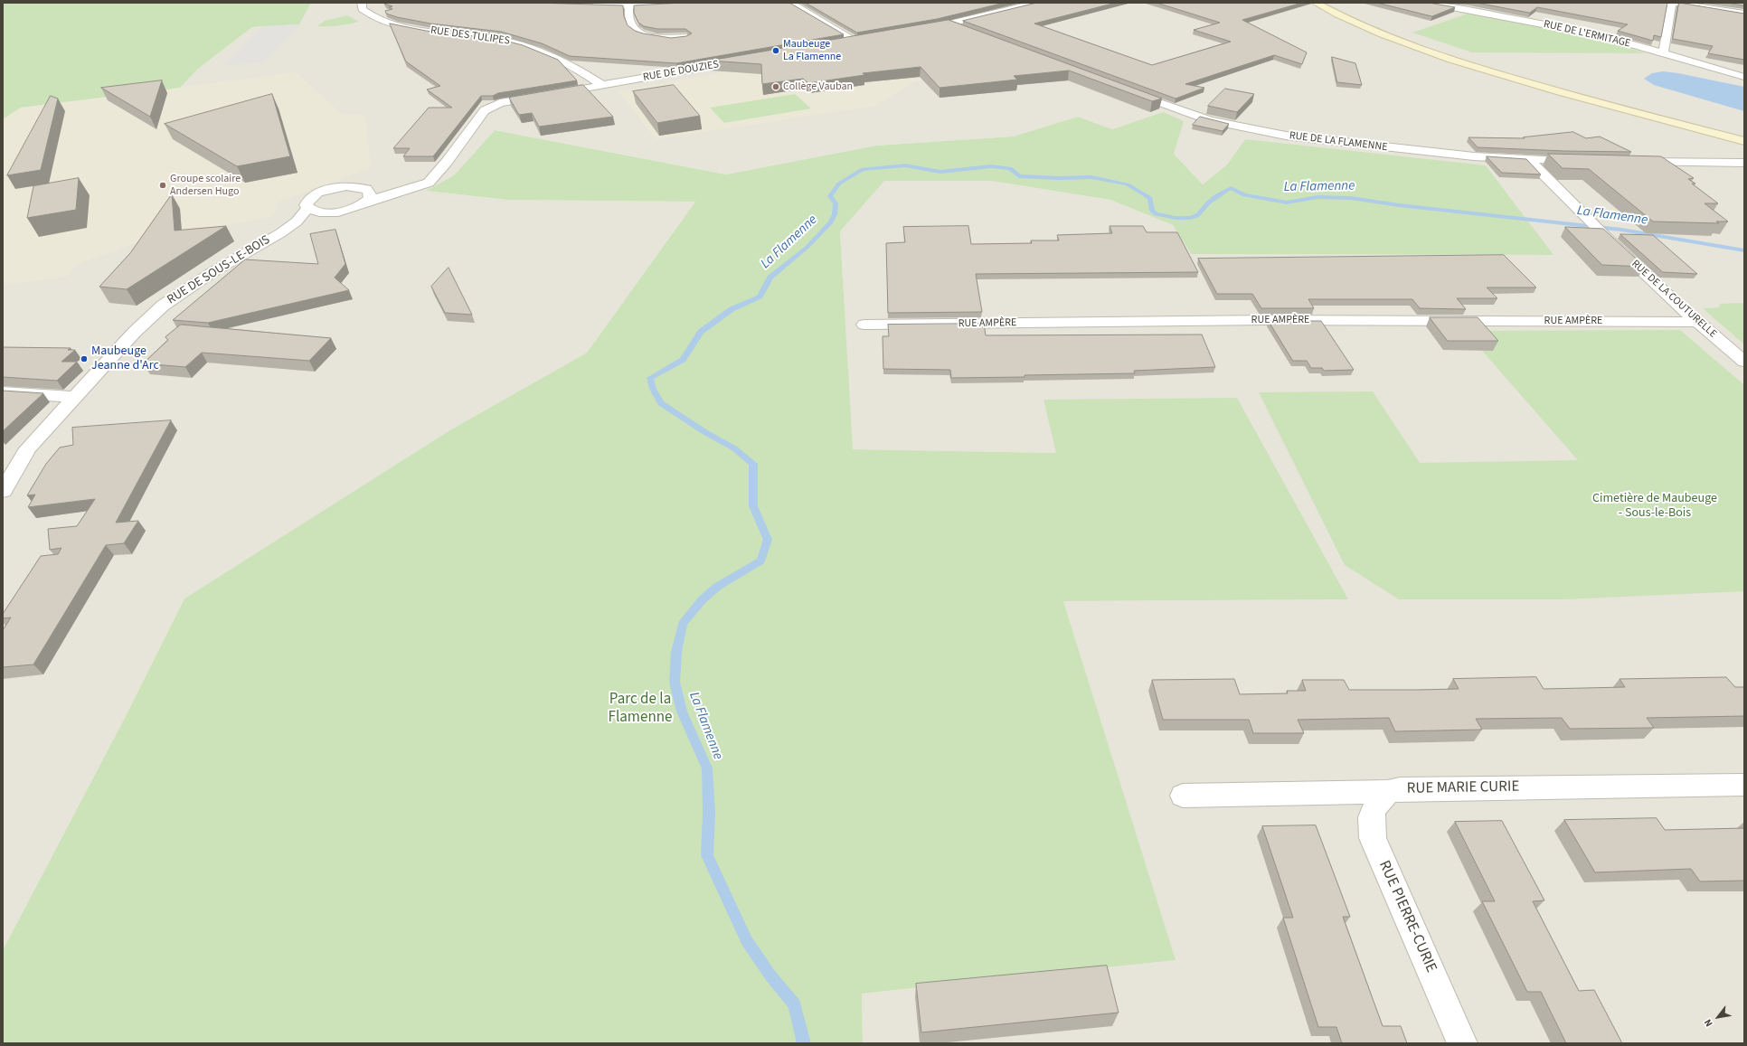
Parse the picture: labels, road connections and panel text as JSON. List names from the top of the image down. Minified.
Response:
{"streets":{"street":["RUE DE L'ERMITAGE","RUE DES TULIPES","RUE DE DOUZIES","RUE DE LA FLAMENNE","RUE DE SOUS-LE-BOIS","RUE DE LA COUTURELLE","RUE AMPÈRE","RUE MARIE CURIE","RUE PIERRE-CURIE"]},"crossings":[["RUE DES TULIPES","RUE DE DOUZIES"],["RUE DE DOUZIES","RUE DE SOUS-LE-BOIS"],["RUE DE LA FLAMENNE","RUE DE LA COUTURELLE"],["RUE DE LA COUTURELLE","RUE AMPÈRE"],["RUE MARIE CURIE","RUE PIERRE-CURIE"]],"water":["La Flamenne"],"parks":["Cimetière de Maubeuge - Sous-le-Bois","Parc de la Flamenne"],"places":["Maubeuge La Flamenne","Collège Vauban","Groupe scolaire Andersen Hugo","Maubeuge Jeanne d'Arc"],"north":"bottom left"}
